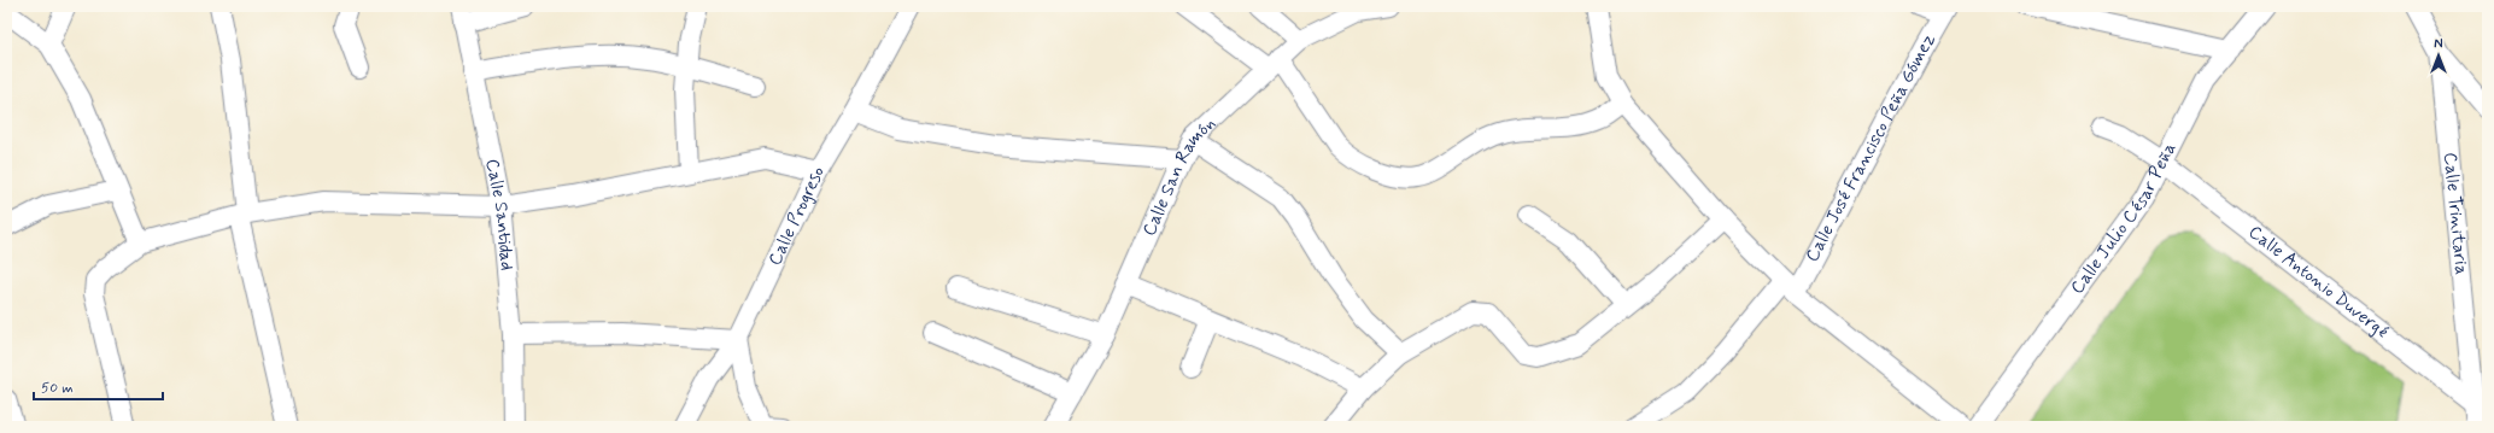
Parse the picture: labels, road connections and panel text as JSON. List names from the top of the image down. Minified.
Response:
{"streets":{"street":["Calle José Francisco Peña Gómez","Calle San Ramón","Calle Trinitaria","Calle Santidad","Calle Progreso","Calle Julio César Peña","Calle Antonio Duvergé"]},"crossings":[["Calle Trinitaria","Calle Antonio Duvergé"],["Calle Julio César Peña","Calle Antonio Duvergé"]],"scale_bar":"50 m","north":"top"}
